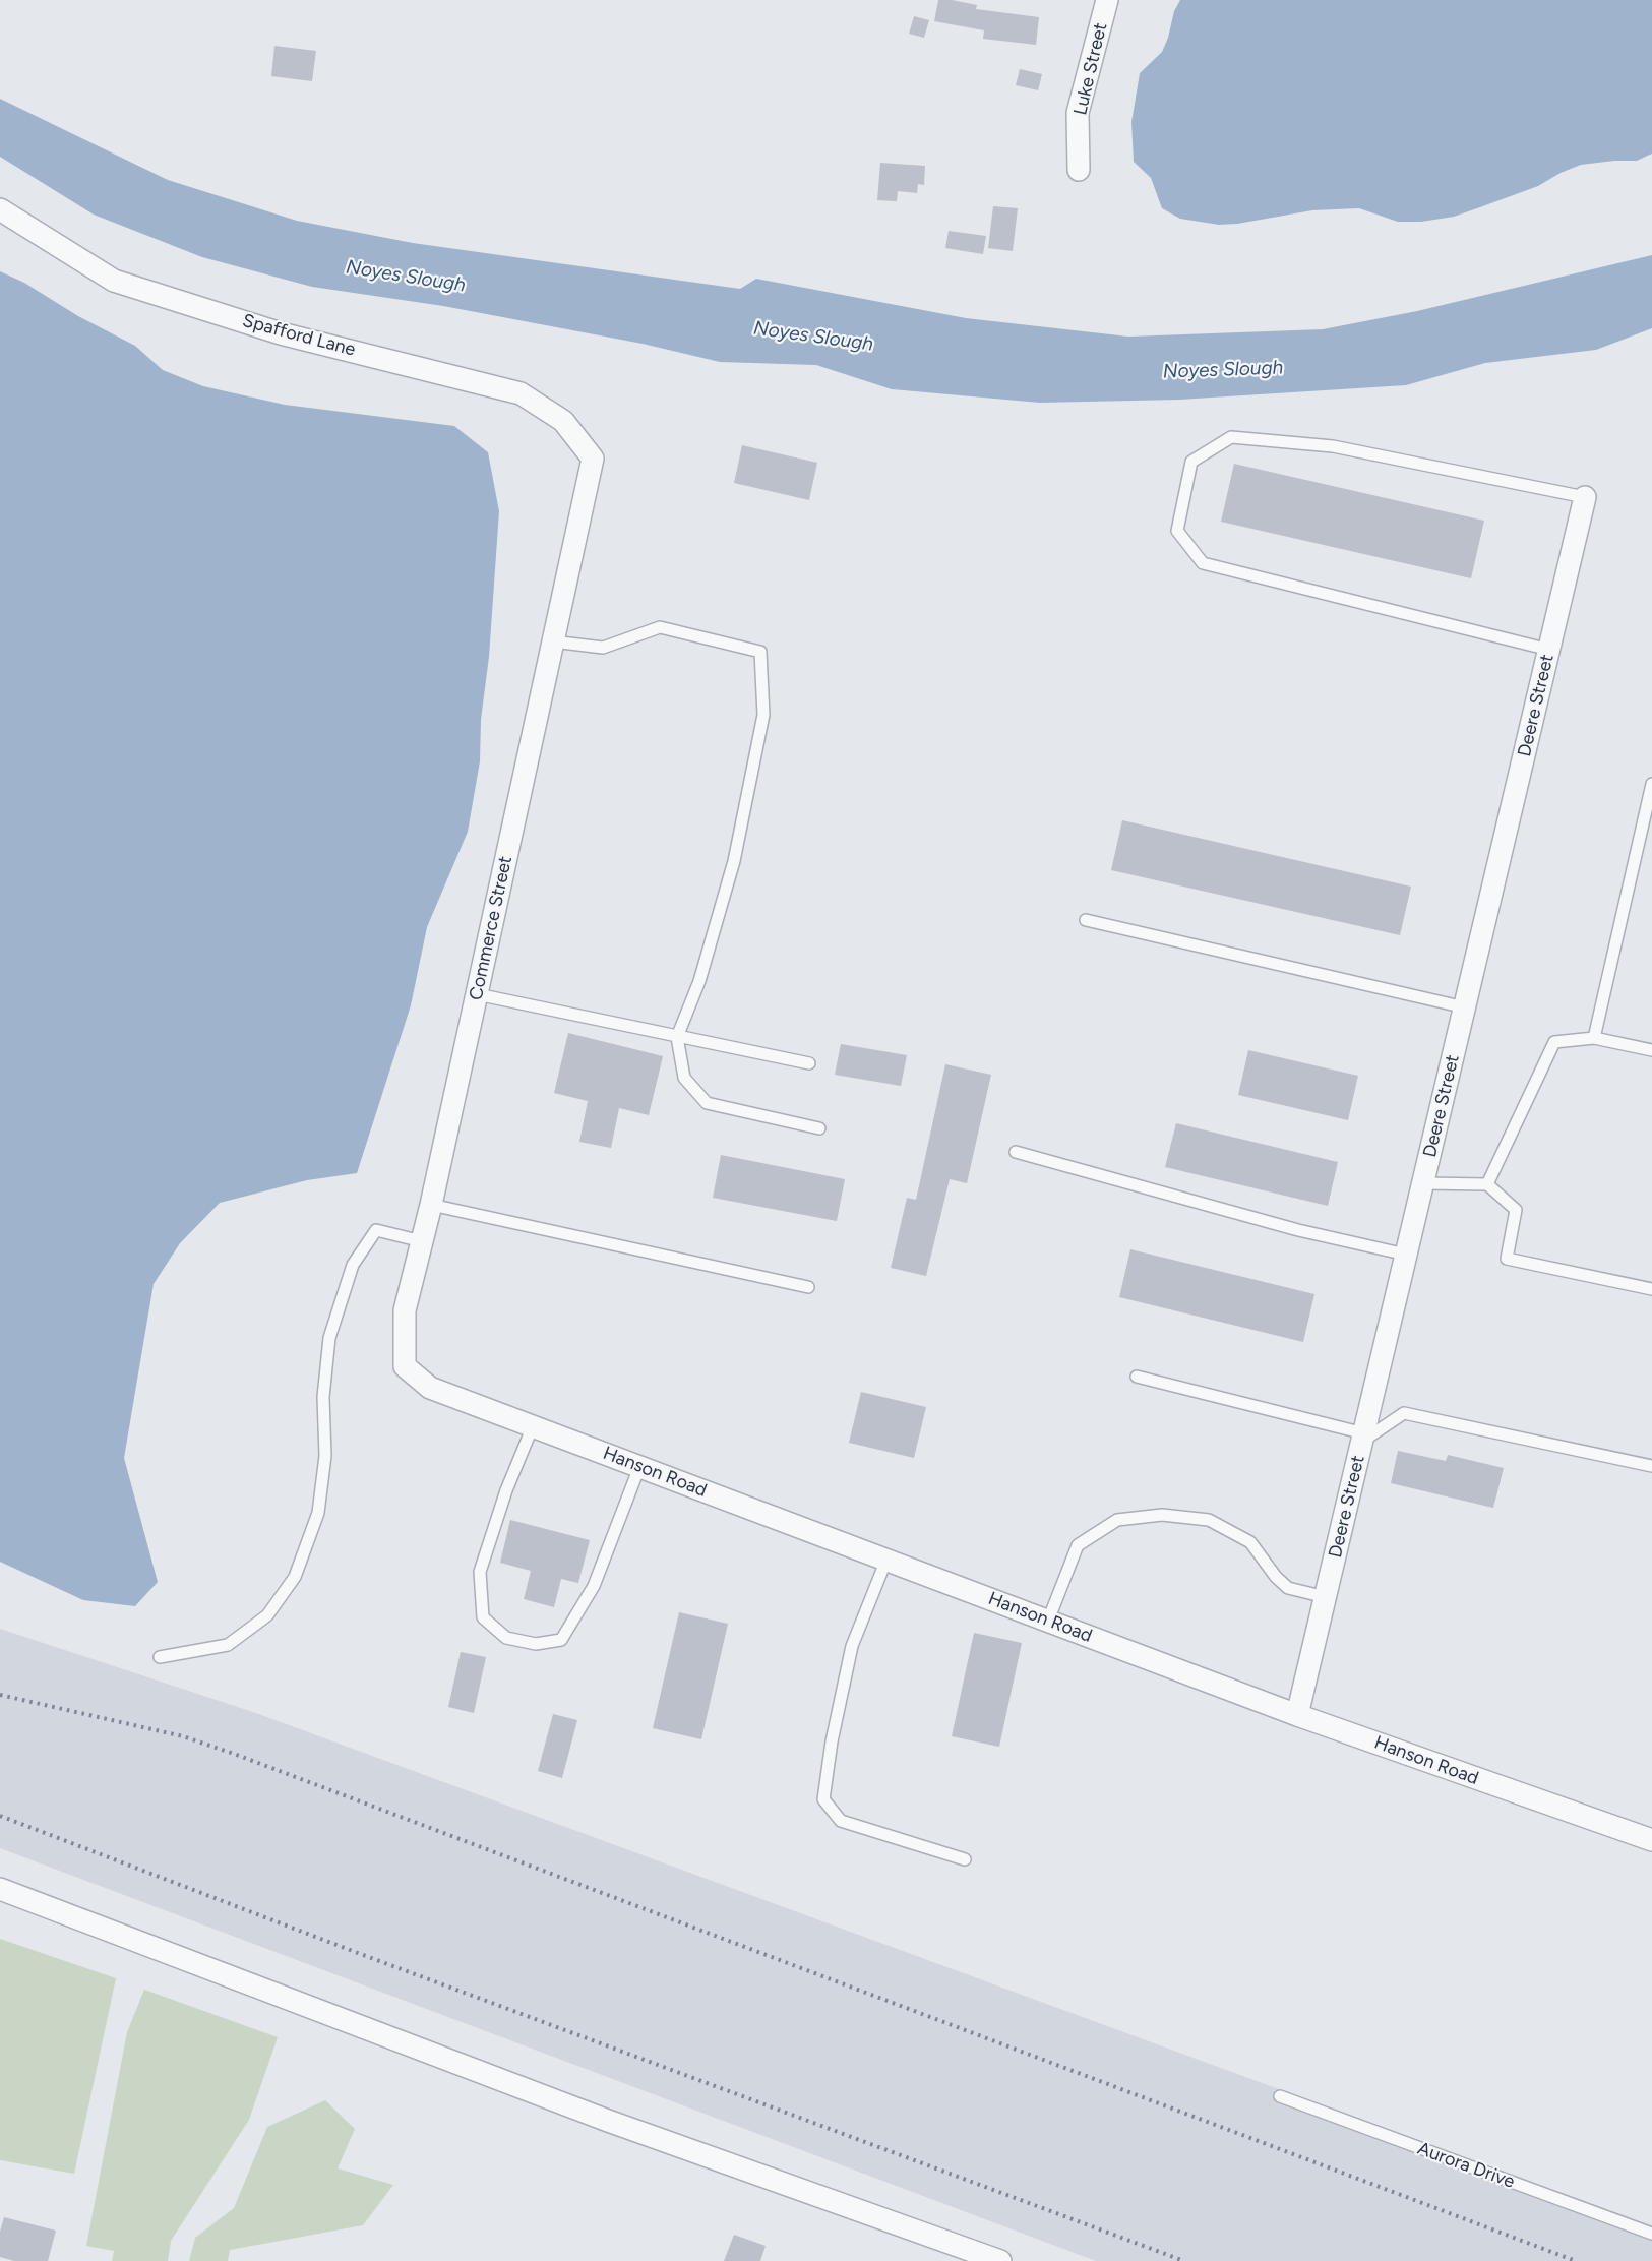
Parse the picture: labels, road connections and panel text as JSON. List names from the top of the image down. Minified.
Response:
{"streets":{"street":["Luke Street","Spafford Lane","Deere Street","Commerce Street","Hanson Road"],"lane":["Aurora Drive"]},"crossings":[["Spafford Lane","Commerce Street"],["Deere Street","Hanson Road"],["Commerce Street","Hanson Road"]],"water":["Noyes Slough"]}
